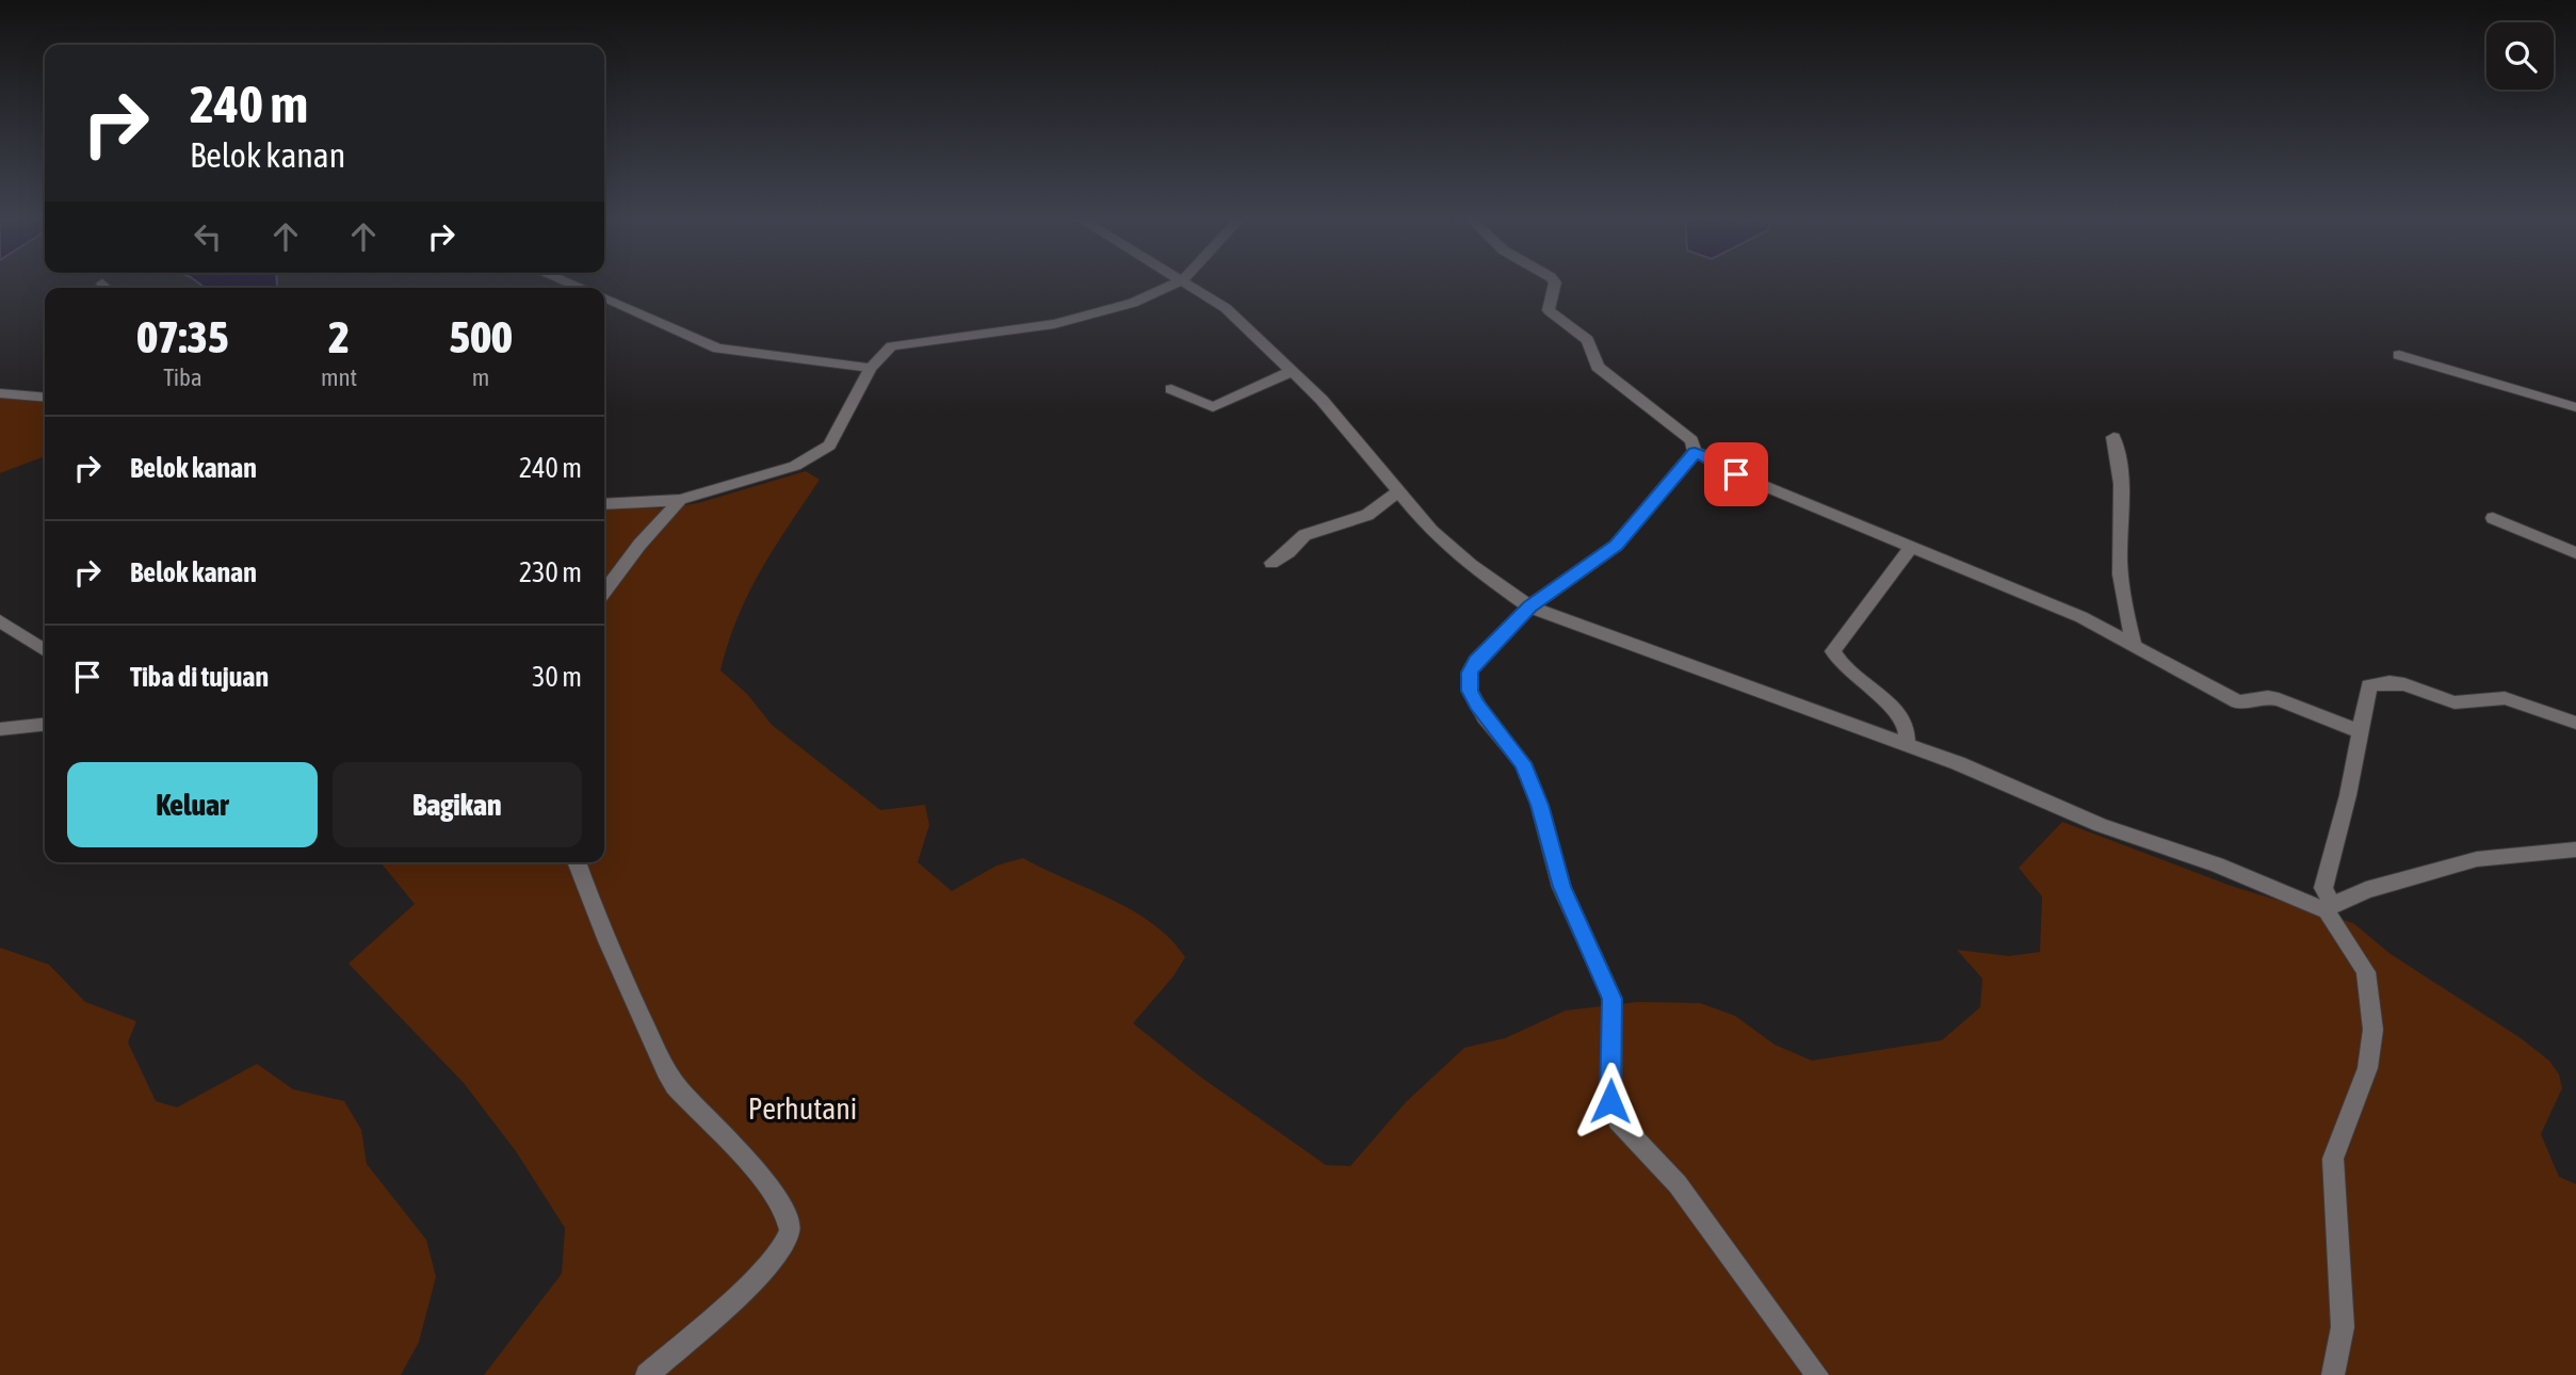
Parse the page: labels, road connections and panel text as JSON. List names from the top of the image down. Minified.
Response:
{"parks":["Perhutani"],"page":{"turn":["240 m","Belok kanan"],"eta":["07:35","Tiba","2","mnt","500","m"],"list":[{"name":"Belok kanan","value":"240 m"},{"name":"Belok kanan","value":"230 m"},{"name":"Tiba di tujuan","value":"30 m"}],"buttons":["Keluar","Bagikan"]}}
